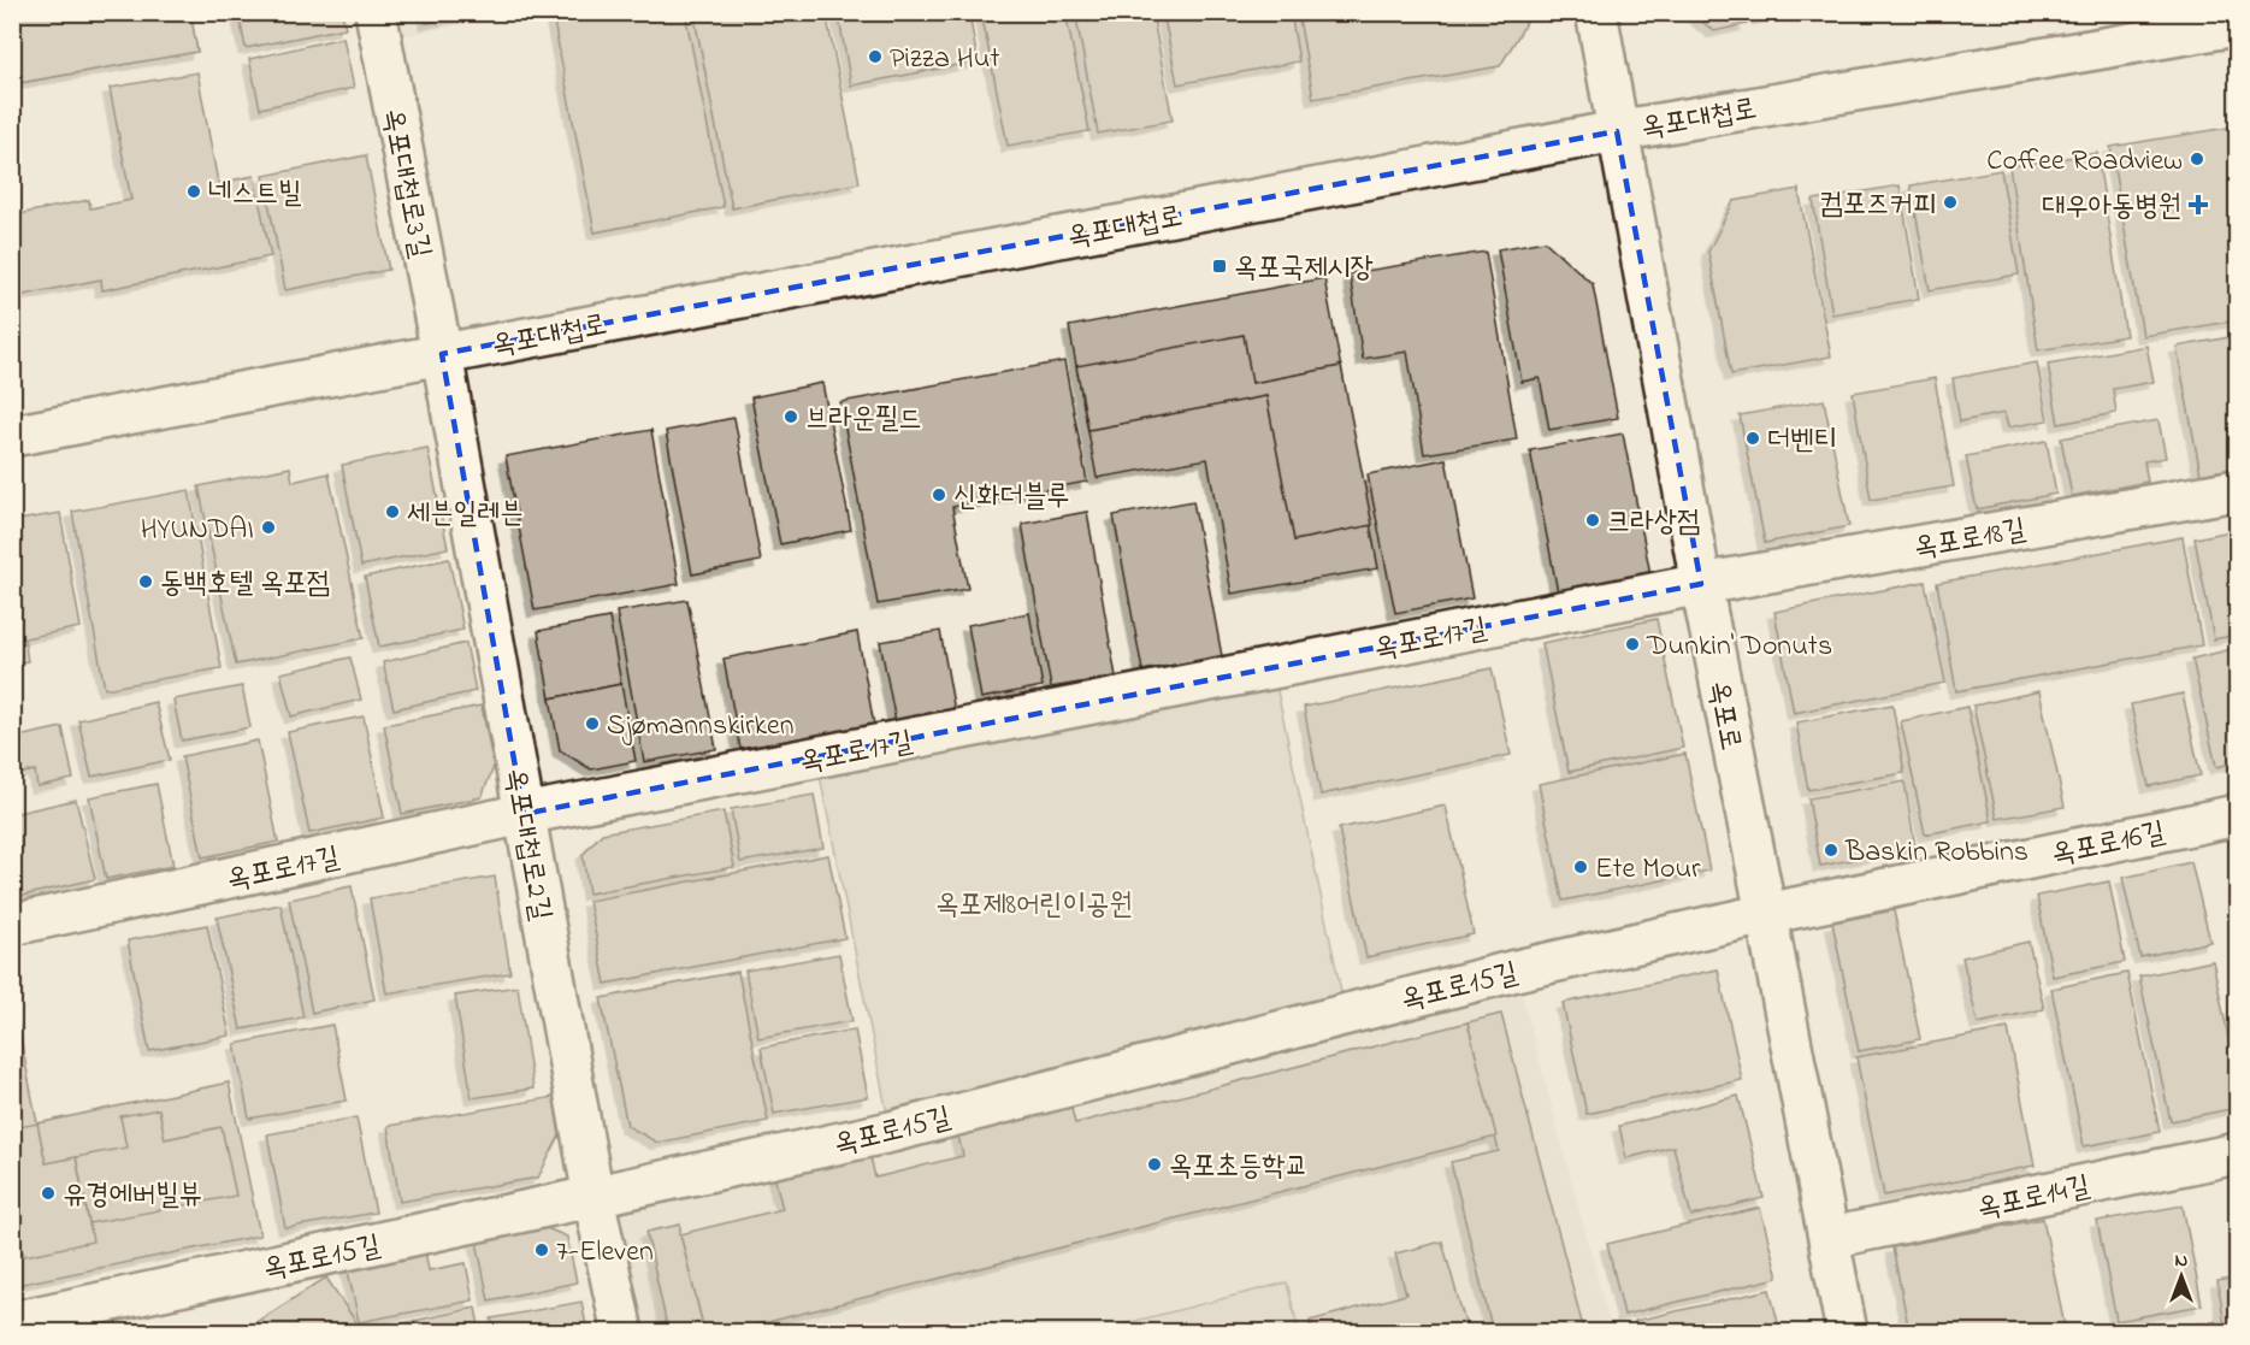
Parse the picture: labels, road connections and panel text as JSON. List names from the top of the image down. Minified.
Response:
{"streets":{"street":["옥포대첩로","옥포대첩로3길","옥포로18길","옥포로17길","옥포로","옥포로16길","옥포대첩로2길","옥포로15길","옥포로14길"]},"crossings":[["옥포대첩로","옥포대첩로3길"],["옥포대첩로","옥포로"],["옥포대첩로","옥포대첩로2길"],["옥포대첩로3길","옥포대첩로2길"],["옥포로18길","옥포로17길"],["옥포로18길","옥포로"],["옥포로17길","옥포로"],["옥포로17길","옥포대첩로2길"],["옥포로","옥포로16길"],["옥포로","옥포로15길"],["옥포로","옥포로14길"],["옥포로16길","옥포로15길"],["옥포대첩로2길","옥포로15길"]],"parks":["옥포제8어린이공원"],"places":{"other":["Pizza Hut","Coffee Roadview","네스트빌","컴포즈커피","브라운필드","더벤티","신화더블루","세븐일레븐","크라상점","HYUNDAI","동백호텔 옥포점","Dunkin' Donuts","Sjømannskirken","Baskin Robbins","Ete Mour","옥포초등학교","유경에버빌뷰","7-Eleven"],"health":["대우아동병원"],"transit":["옥포국제시장"]},"north":"top"}
